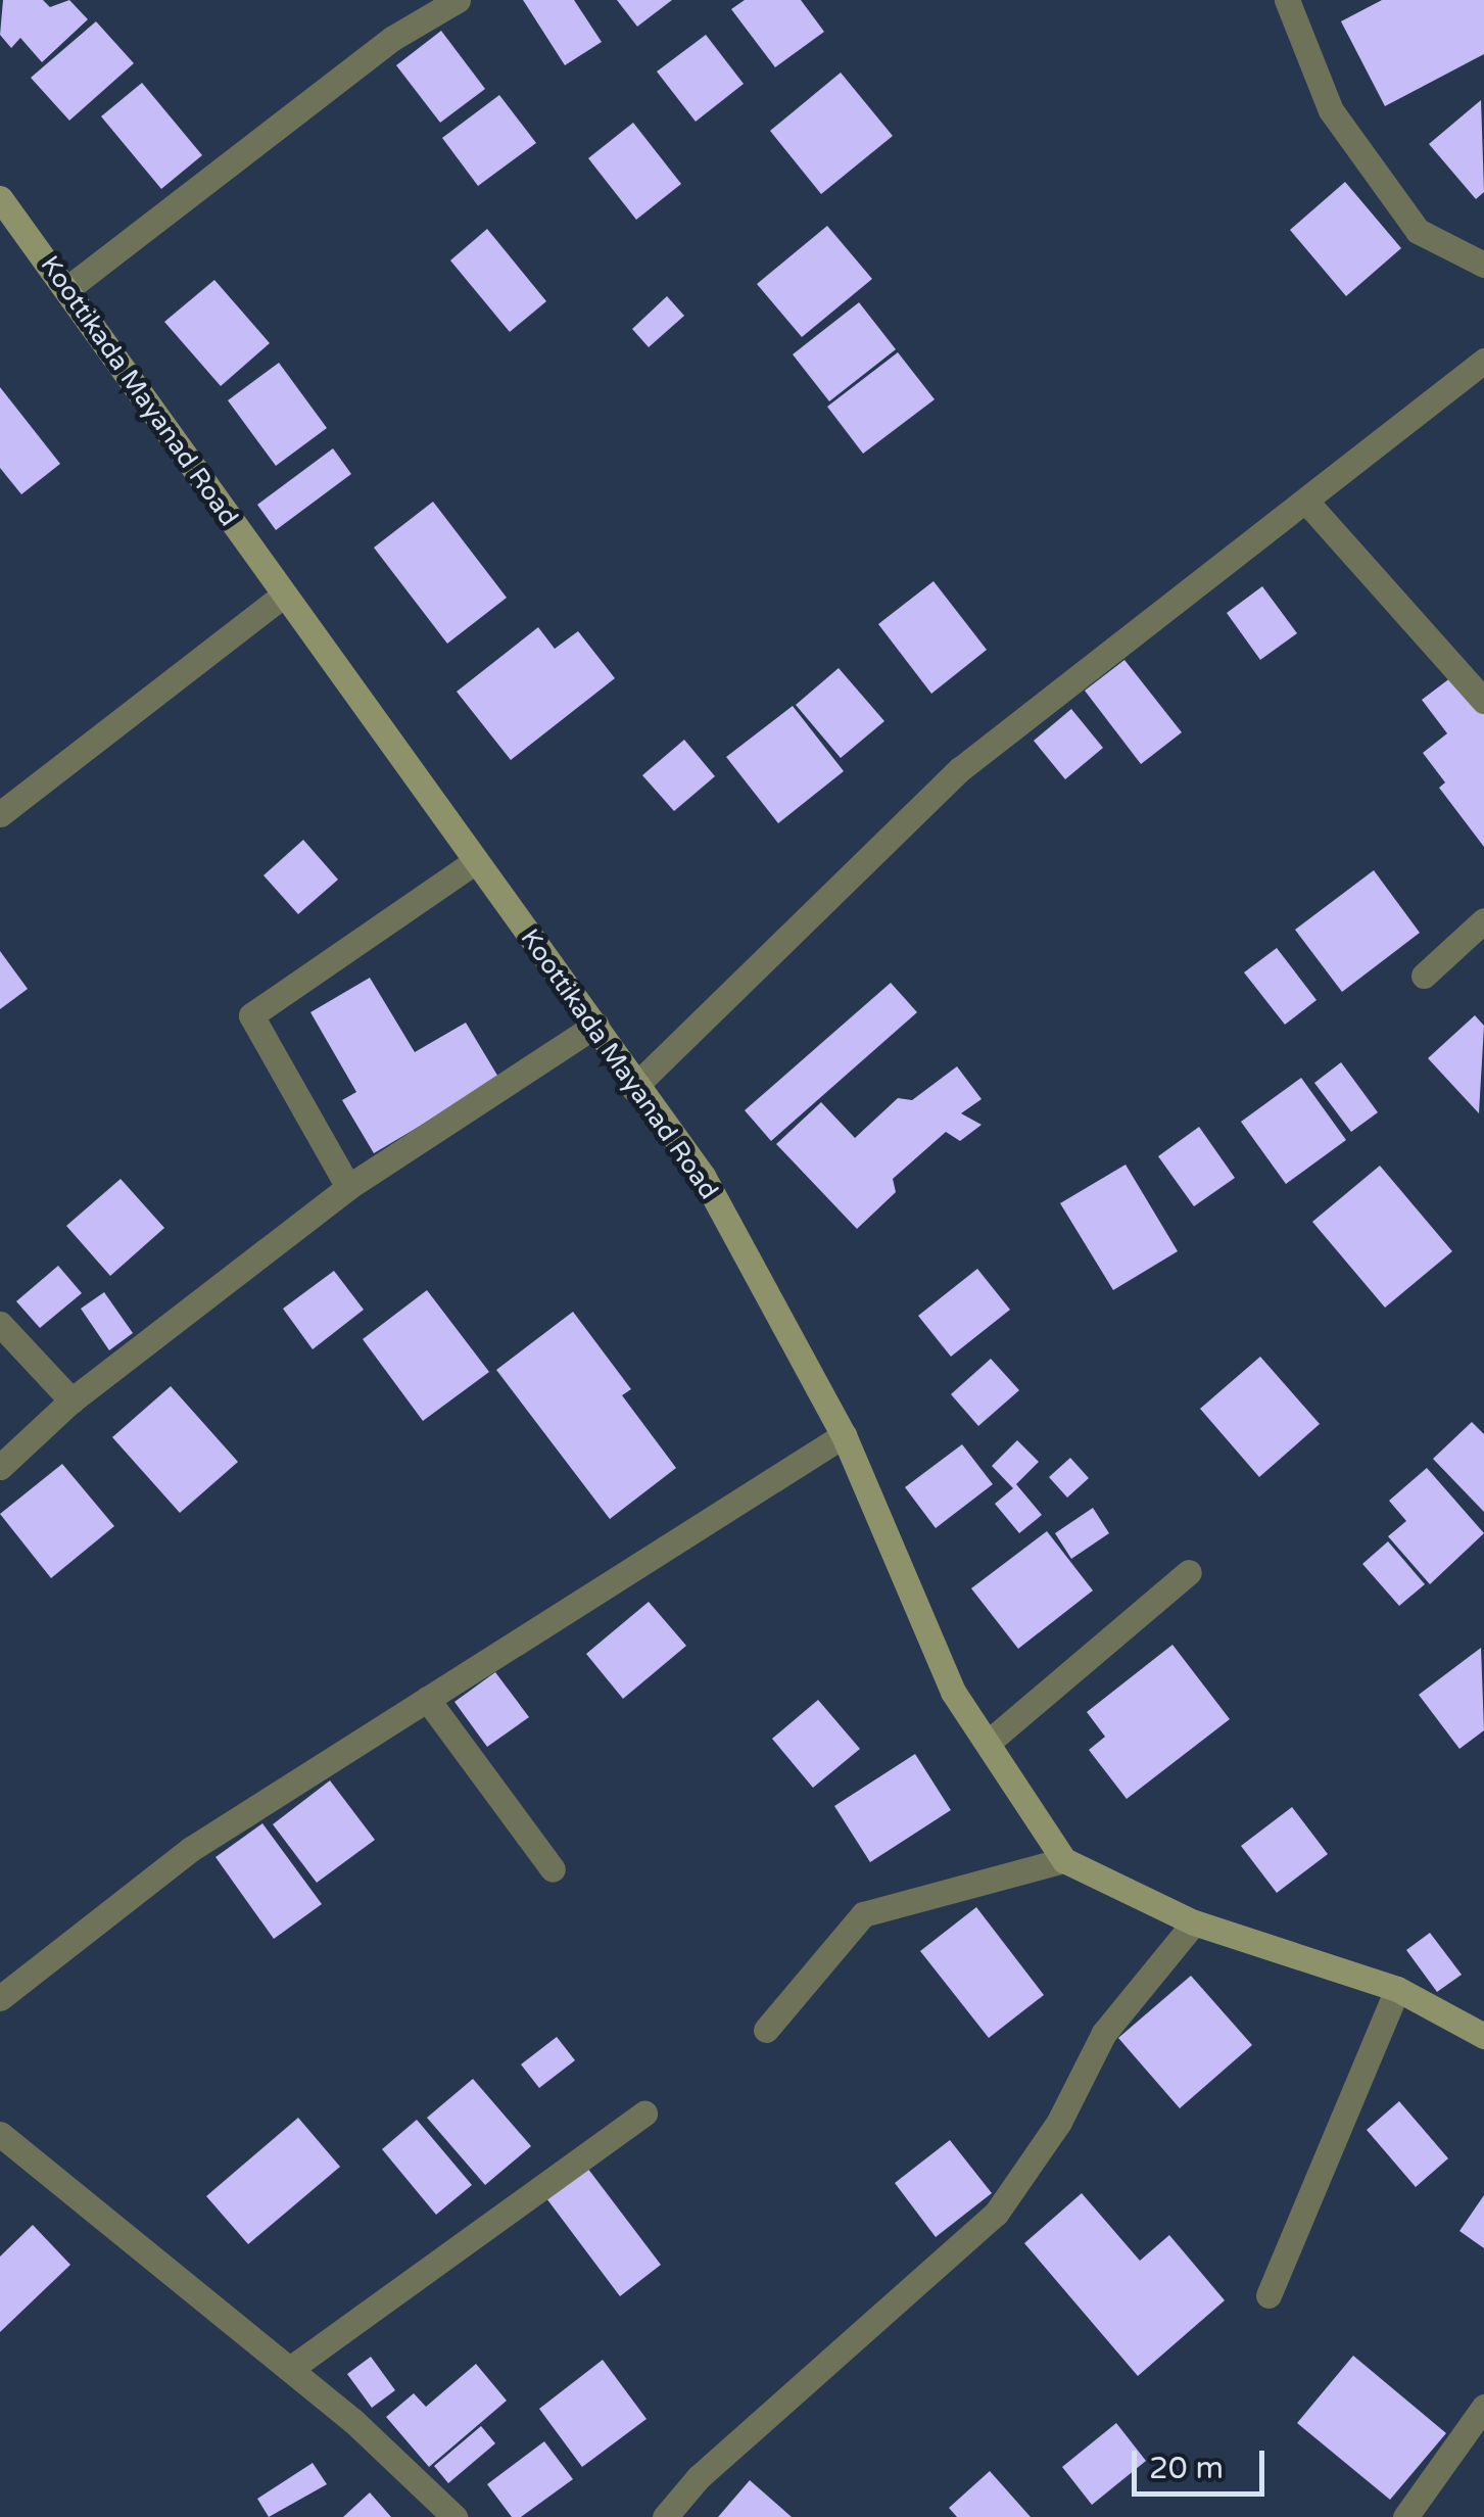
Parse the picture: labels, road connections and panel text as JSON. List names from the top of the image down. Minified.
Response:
{"streets":{"main road":["Koottikada Mayanad Road"]},"scale_bar":"20 m"}
